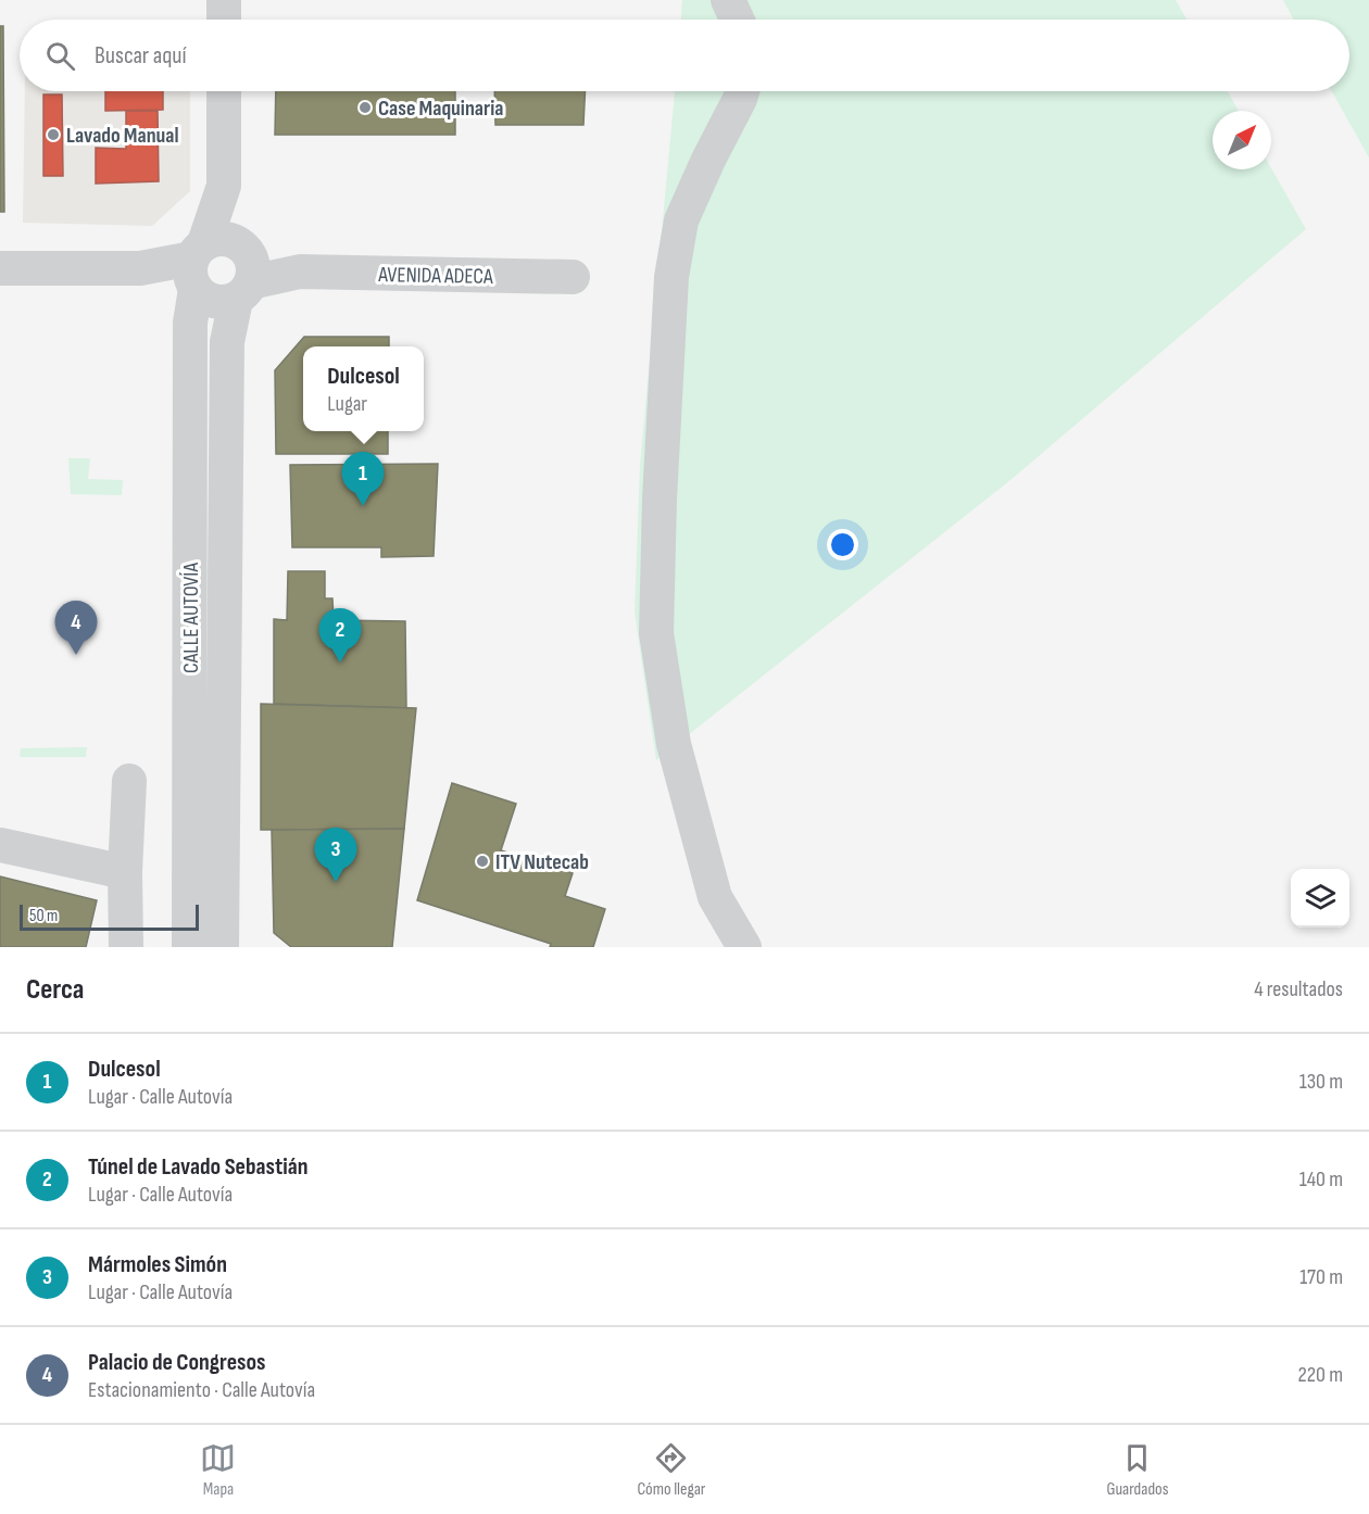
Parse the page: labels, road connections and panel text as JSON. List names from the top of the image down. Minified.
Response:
{"streets":{"street":["AVENIDA ADECA","CALLE AUTOVÍA"]},"crossings":[["AVENIDA ADECA","CALLE AUTOVÍA"]],"places":["Case Maquinaria","Lavado Manual","ITV Nutecab"],"scale_bar":"50 m","north":"top right","page":{"search":"Buscar aquí","popup":["Dulcesol","Lugar"],"pins":["1","4","2","3"],"scale":"50 m","heading":["Cerca","4 resultados"],"list":[{"mark":"1","name":"Dulcesol","note":"Lugar · Calle Autovía","value":"130 m"},{"mark":"2","name":"Túnel de Lavado Sebastián","note":"Lugar · Calle Autovía","value":"140 m"},{"mark":"3","name":"Mármoles Simón","note":"Lugar · Calle Autovía","value":"170 m"},{"mark":"4","name":"Palacio de Congresos","note":"Estacionamiento · Calle Autovía","value":"220 m"}],"nav":["Mapa","Cómo llegar","Guardados"]}}
